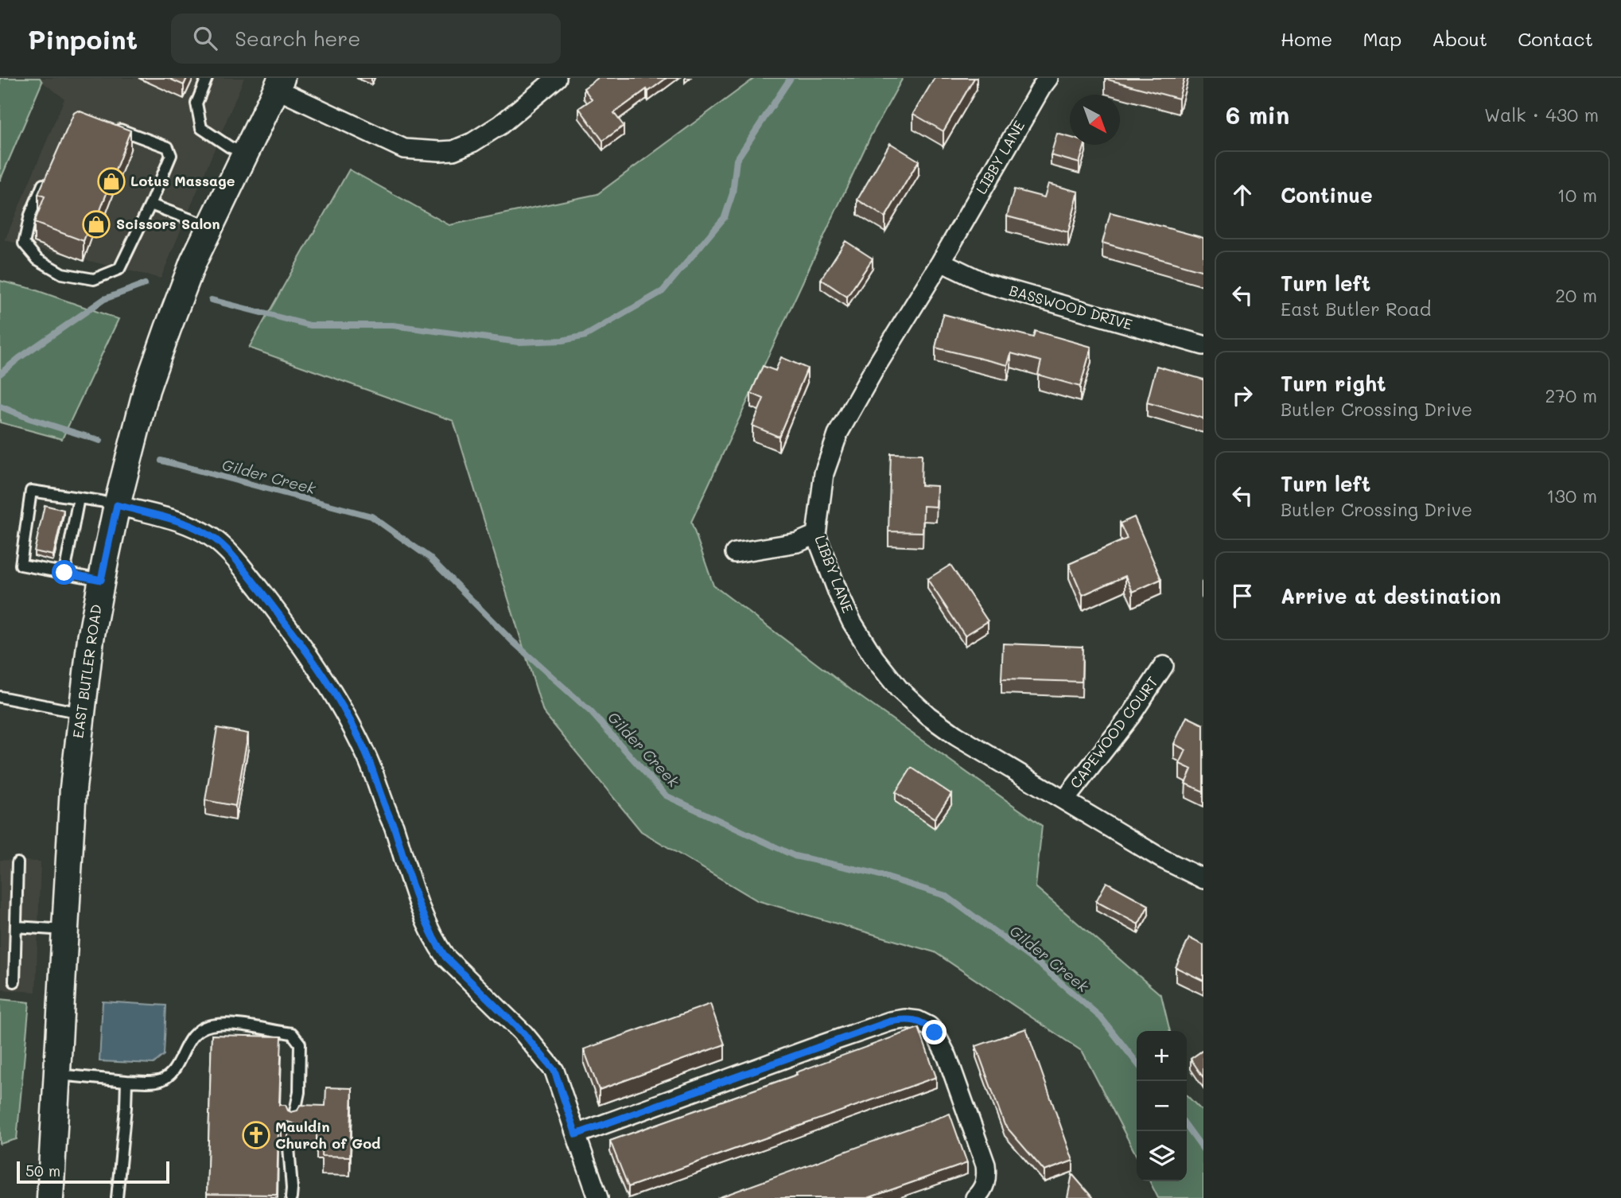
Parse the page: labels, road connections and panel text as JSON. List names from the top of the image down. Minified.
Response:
{"streets":{"main road":["EAST BUTLER ROAD"],"street":["LIBBY LANE","BASSWOOD DRIVE","CAPEWOOD COURT"]},"crossings":[["LIBBY LANE","BASSWOOD DRIVE"],["LIBBY LANE","CAPEWOOD COURT"]],"water":["Gilder Creek"],"places":{"shop":["Lotus Massage","Scissors Salon"],"church":["Mauldin Church of God"]},"scale_bar":"50 m","north":"bottom right","page":{"header":"Pinpoint","search":"Search here","nav":["Home","Map","About","Contact"],"heading":["6 min","Walk · 430 m"],"list":[["Continue","10 m"],["Turn left","East Butler Road","20 m"],["Turn right","Butler Crossing Drive","270 m"],["Turn left","Butler Crossing Drive","130 m"],"Arrive at destination"],"map_buttons":["+","−"],"scale":"50 m"}}
